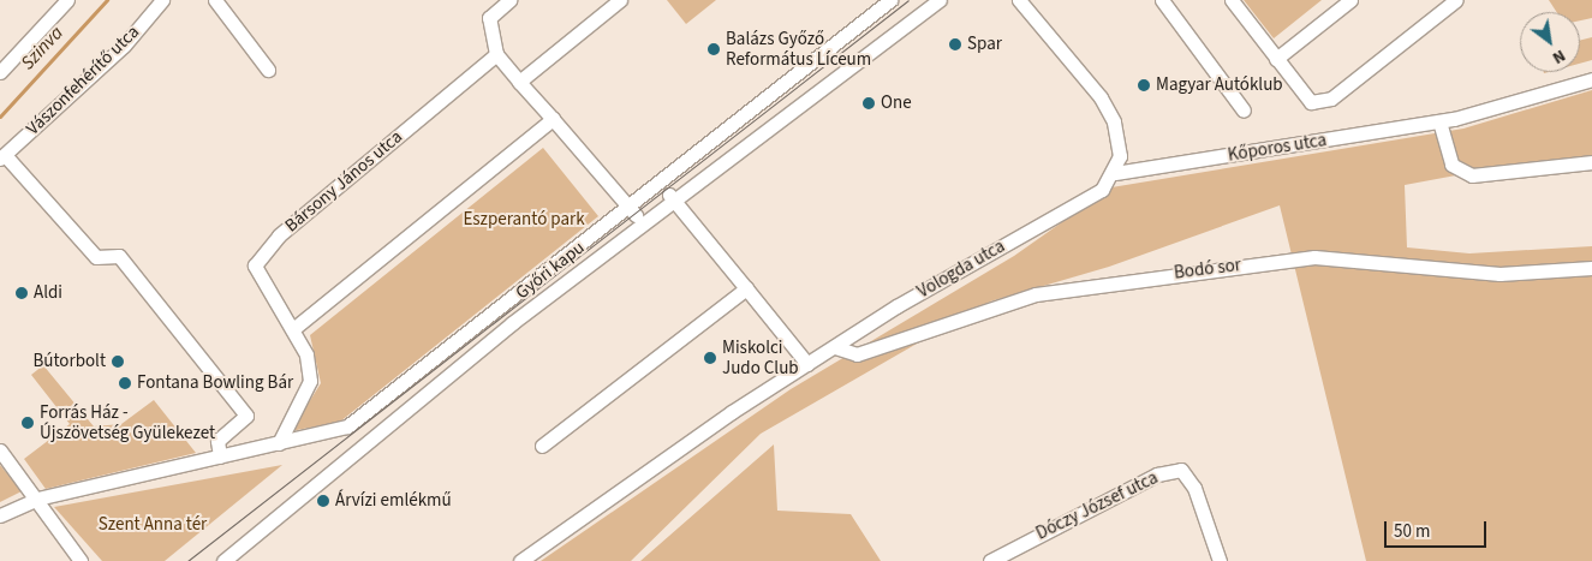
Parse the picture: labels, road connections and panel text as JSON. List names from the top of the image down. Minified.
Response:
{"streets":{"street":["Vászonfehérítő utca","Kőporos utca","Bársony János utca","Vologda utca","Bodó sor","Győri kapu","Dóczy József utca"]},"crossings":[["Kőporos utca","Vologda utca"],["Bársony János utca","Győri kapu"],["Vologda utca","Bodó sor"]],"water":["Szinva"],"parks":["Eszperantó park","Szent Anna tér"],"places":["Spar","Balázs Győző Református Líceum","Magyar Autóklub","One","Aldi","Miskolci Judo Club","Bútorbolt","Fontana Bowling Bár","Forrás Ház - Újszövetség Gyülekezet","Árvízi emlékmű"],"scale_bar":"50 m","north":"bottom right"}
